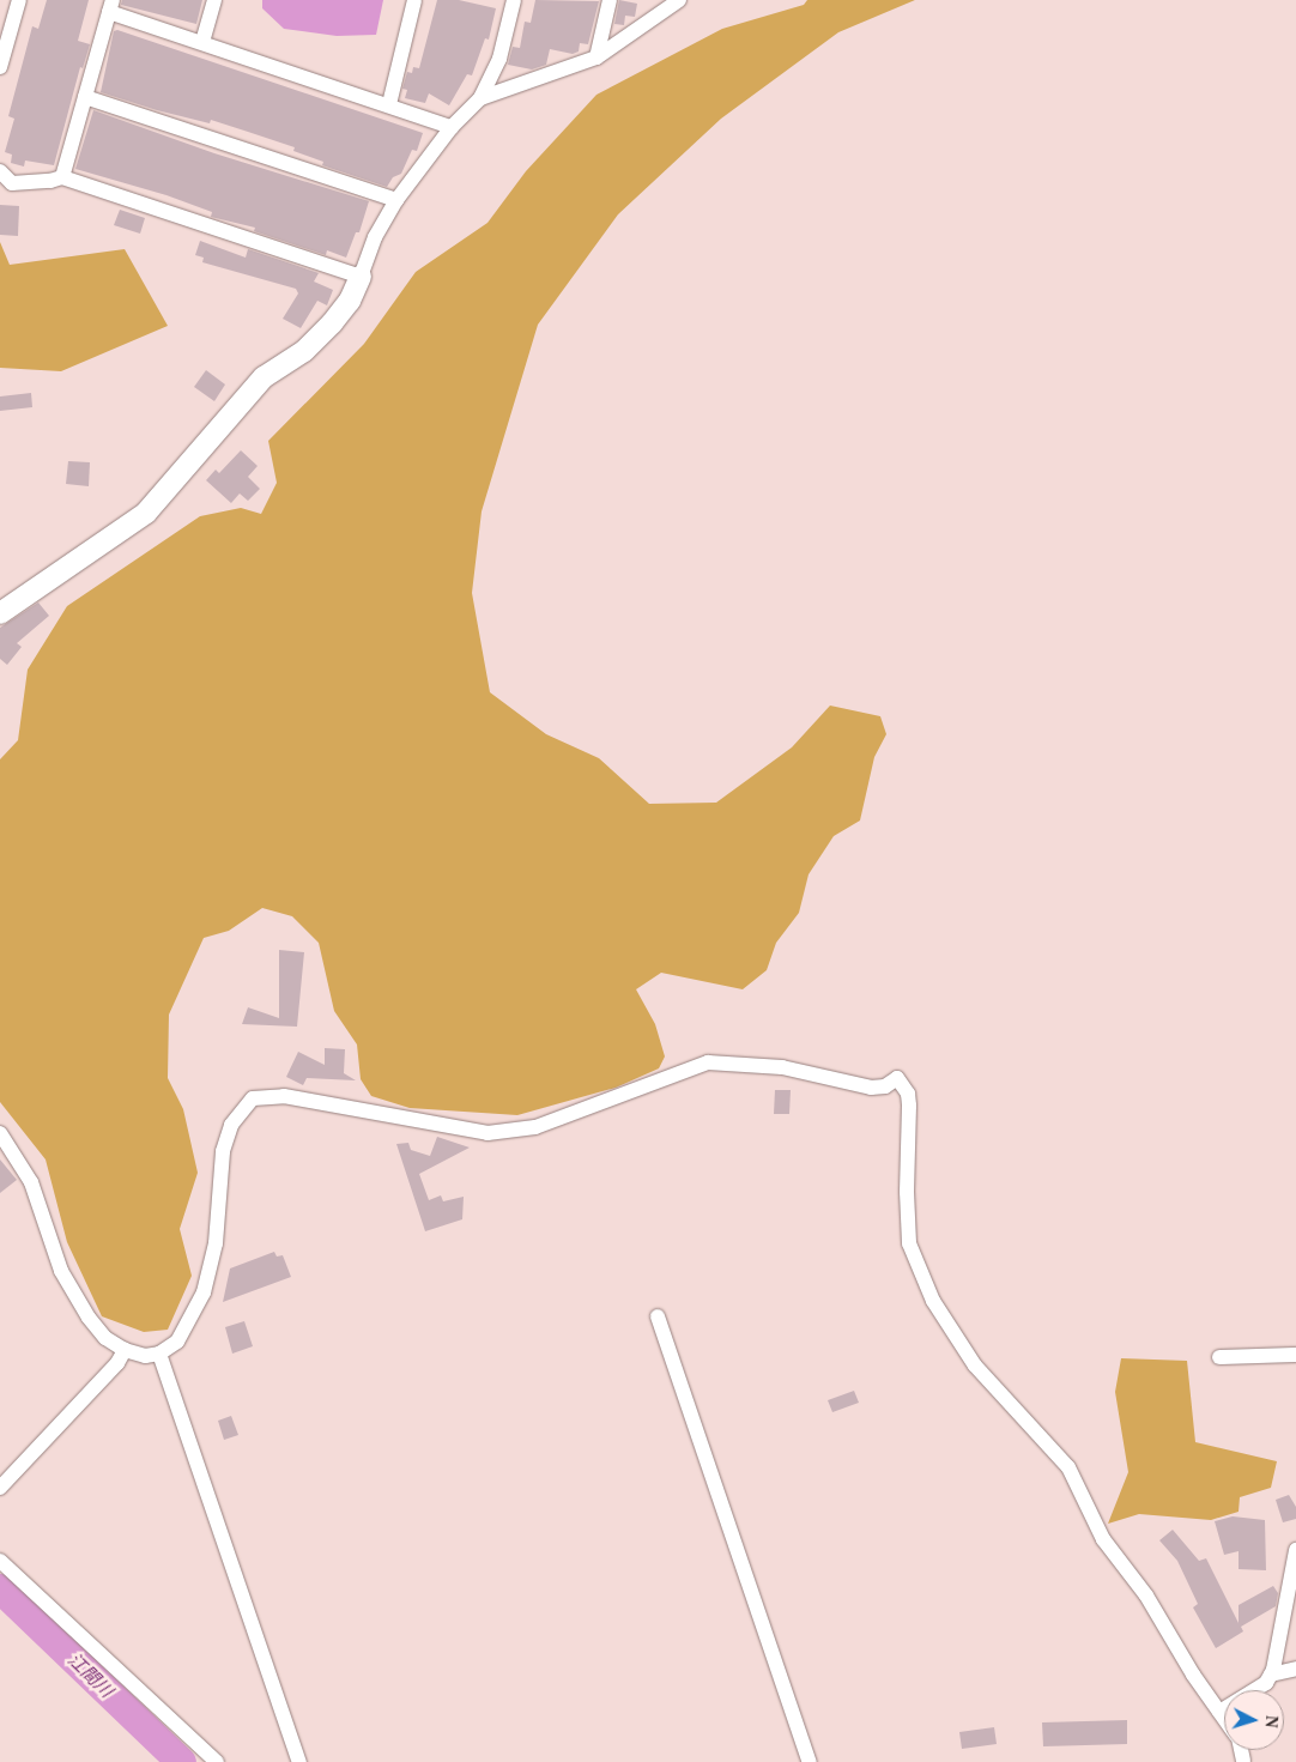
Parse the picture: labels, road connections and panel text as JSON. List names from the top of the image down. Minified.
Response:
{"water":["江間川"],"north":"right"}
